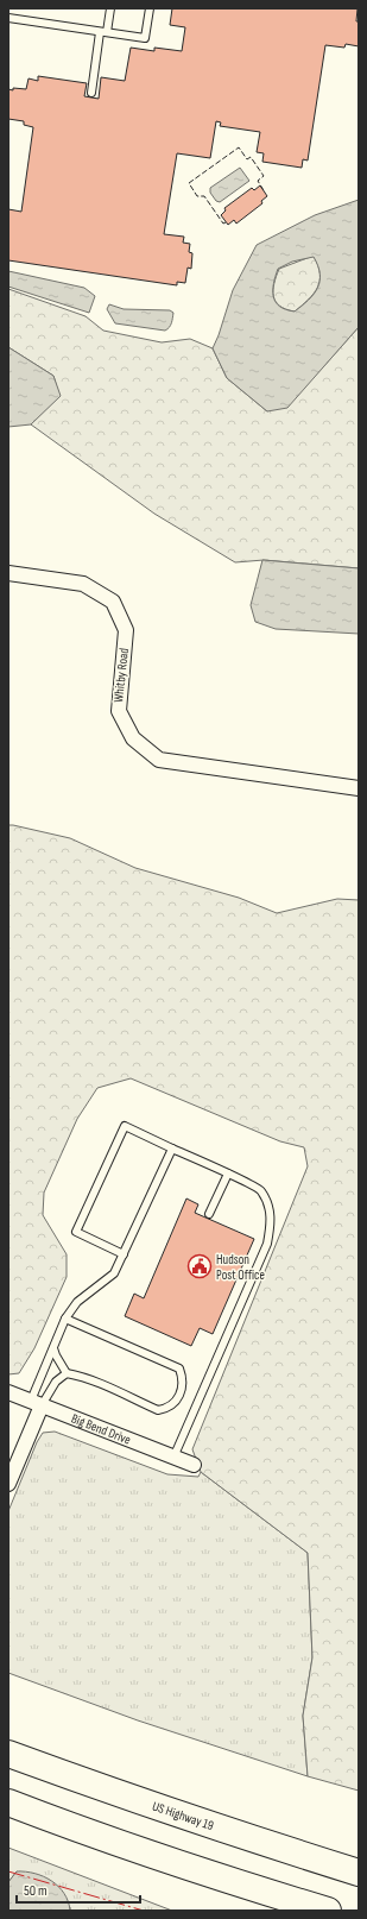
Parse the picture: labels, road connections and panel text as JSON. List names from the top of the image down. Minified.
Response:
{"streets":{"highway":["US Highway 19"],"street":["Whitby Road","Big Bend Drive"]},"places":{"public building":["Hudson Post Office"]},"scale_bar":"50 m"}
